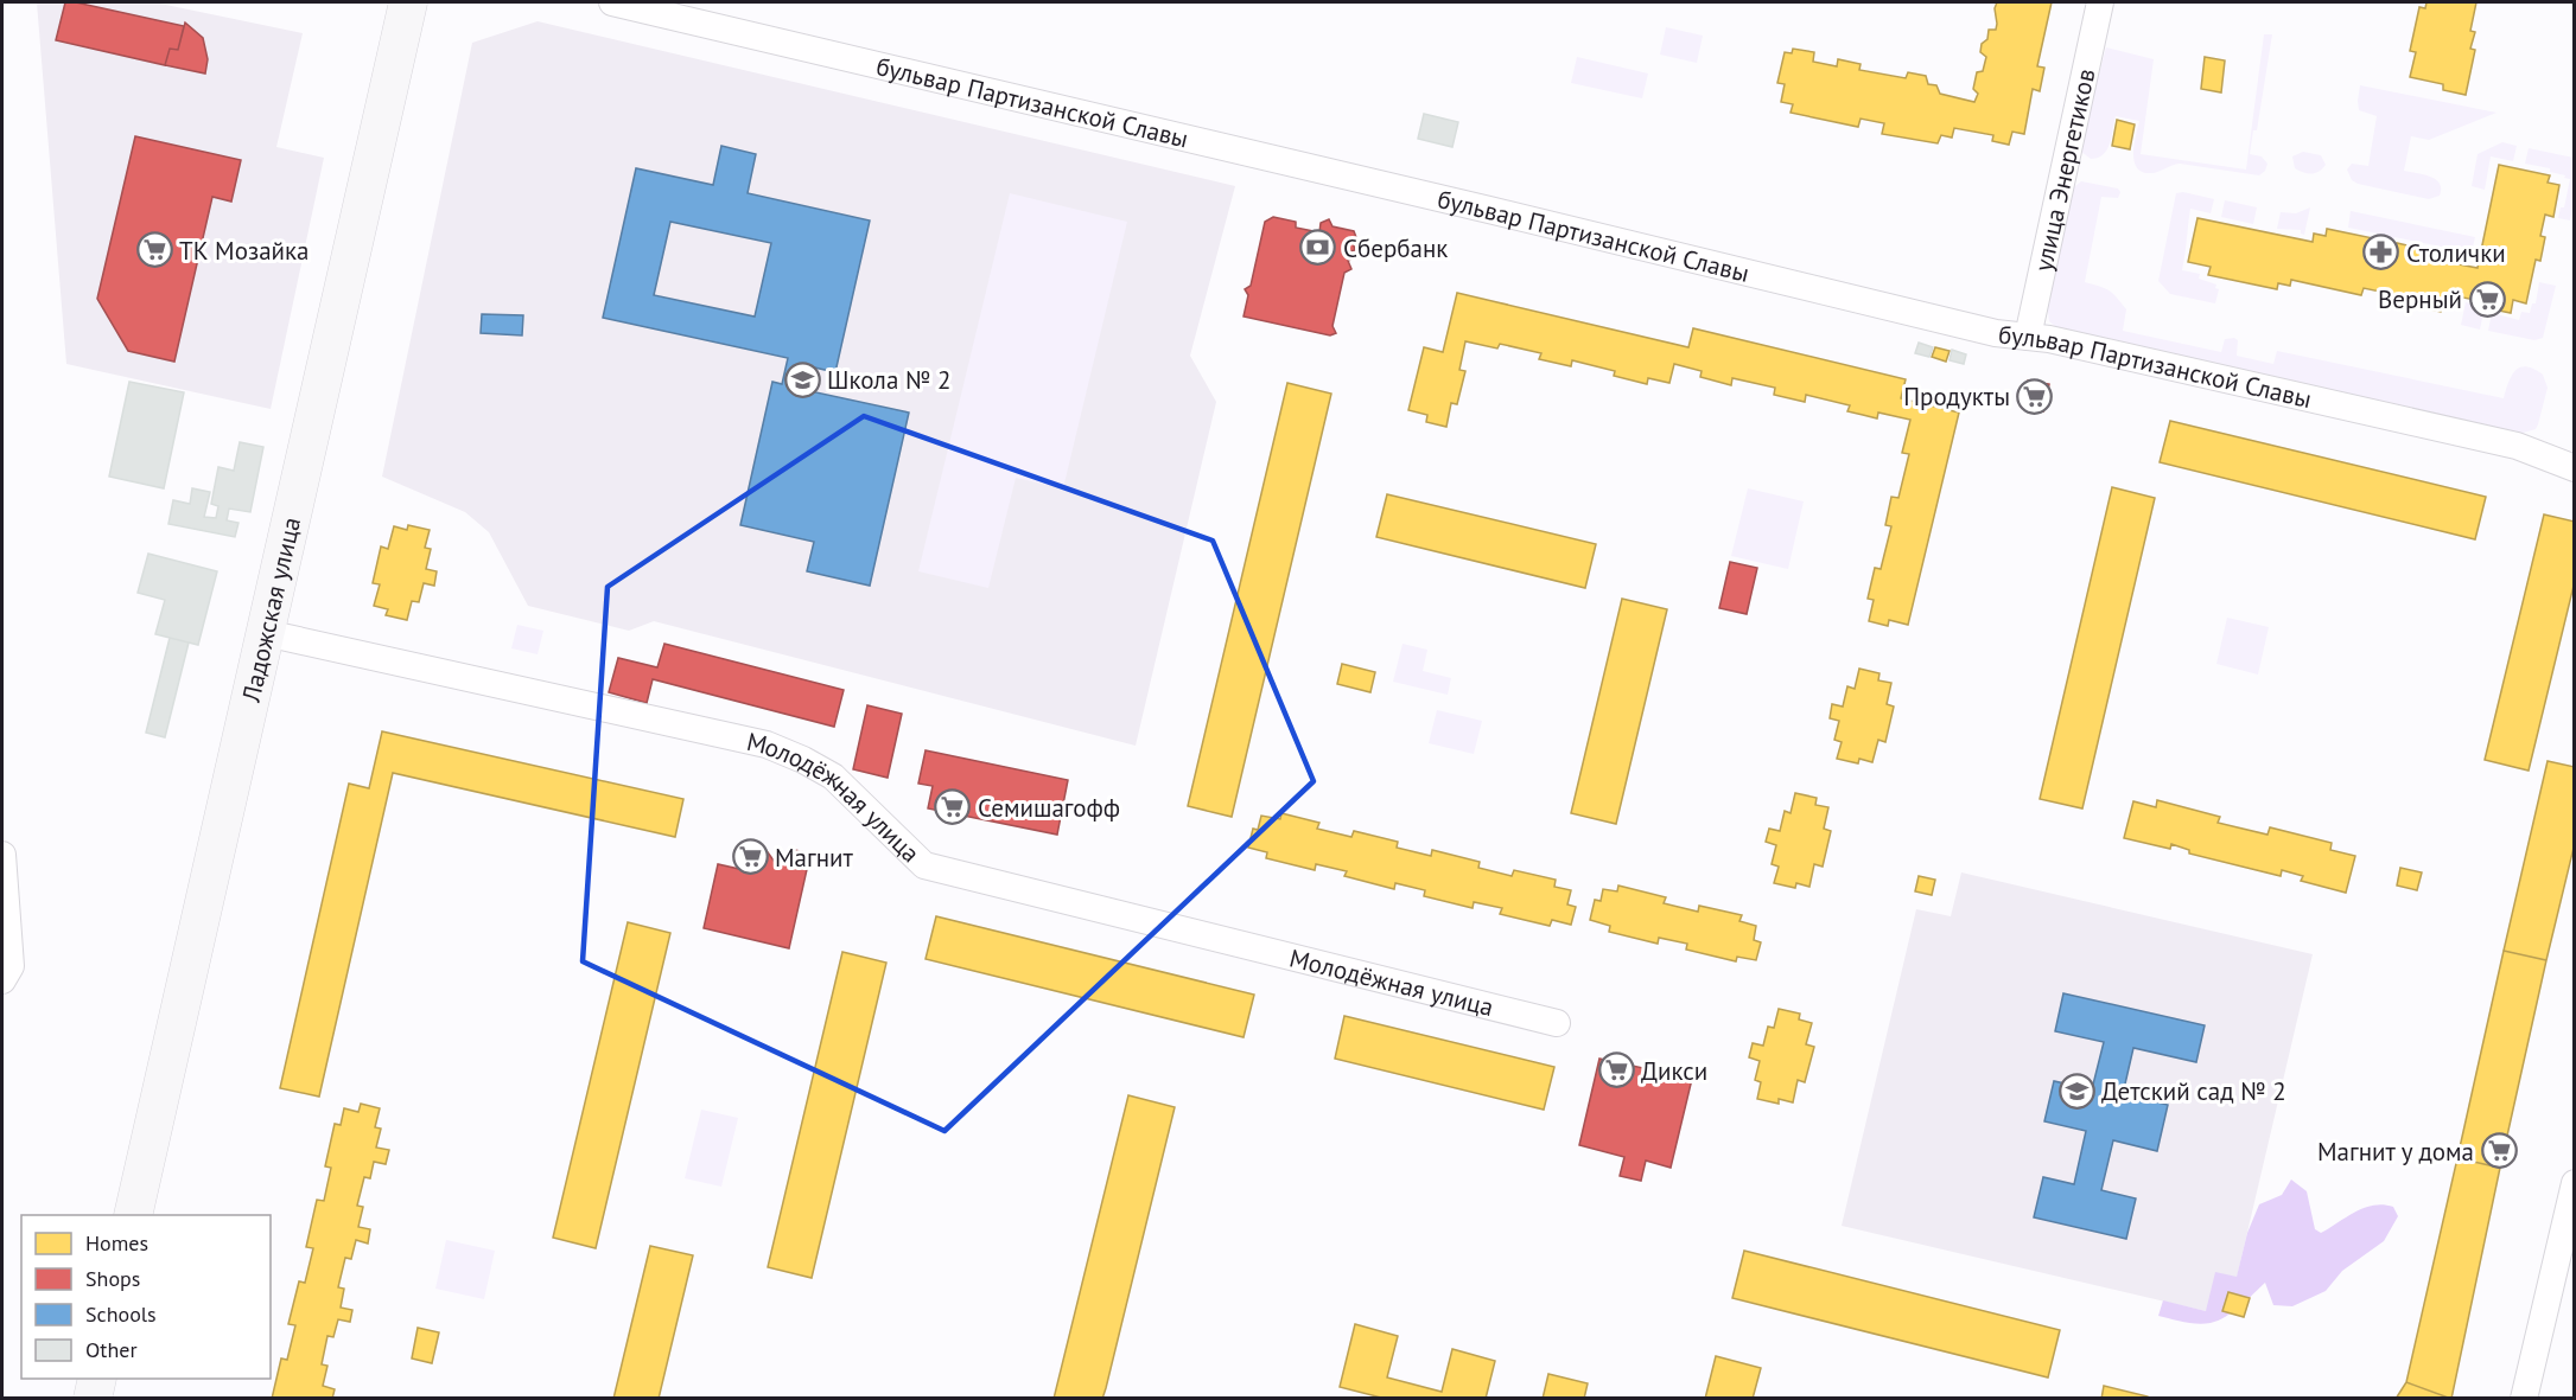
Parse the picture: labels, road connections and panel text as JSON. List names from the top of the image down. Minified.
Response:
{"streets":{"street":["бульвар Партизанской Славы","улица Энергетиков","Ладожская улица","Молодёжная улица"]},"crossings":[["бульвар Партизанской Славы","улица Энергетиков"],["Ладожская улица","Молодёжная улица"]],"places":{"bank":["Сбербанк"],"supermarket":["ТК Мозайка","Верный","Продукты","Семишагофф","Магнит","Дикси","Магнит у дома"],"pharmacy":["Столички"],"school or university":["Школа № 2","Детский сад № 2"]},"legend":["Homes","Shops","Schools","Other"]}
